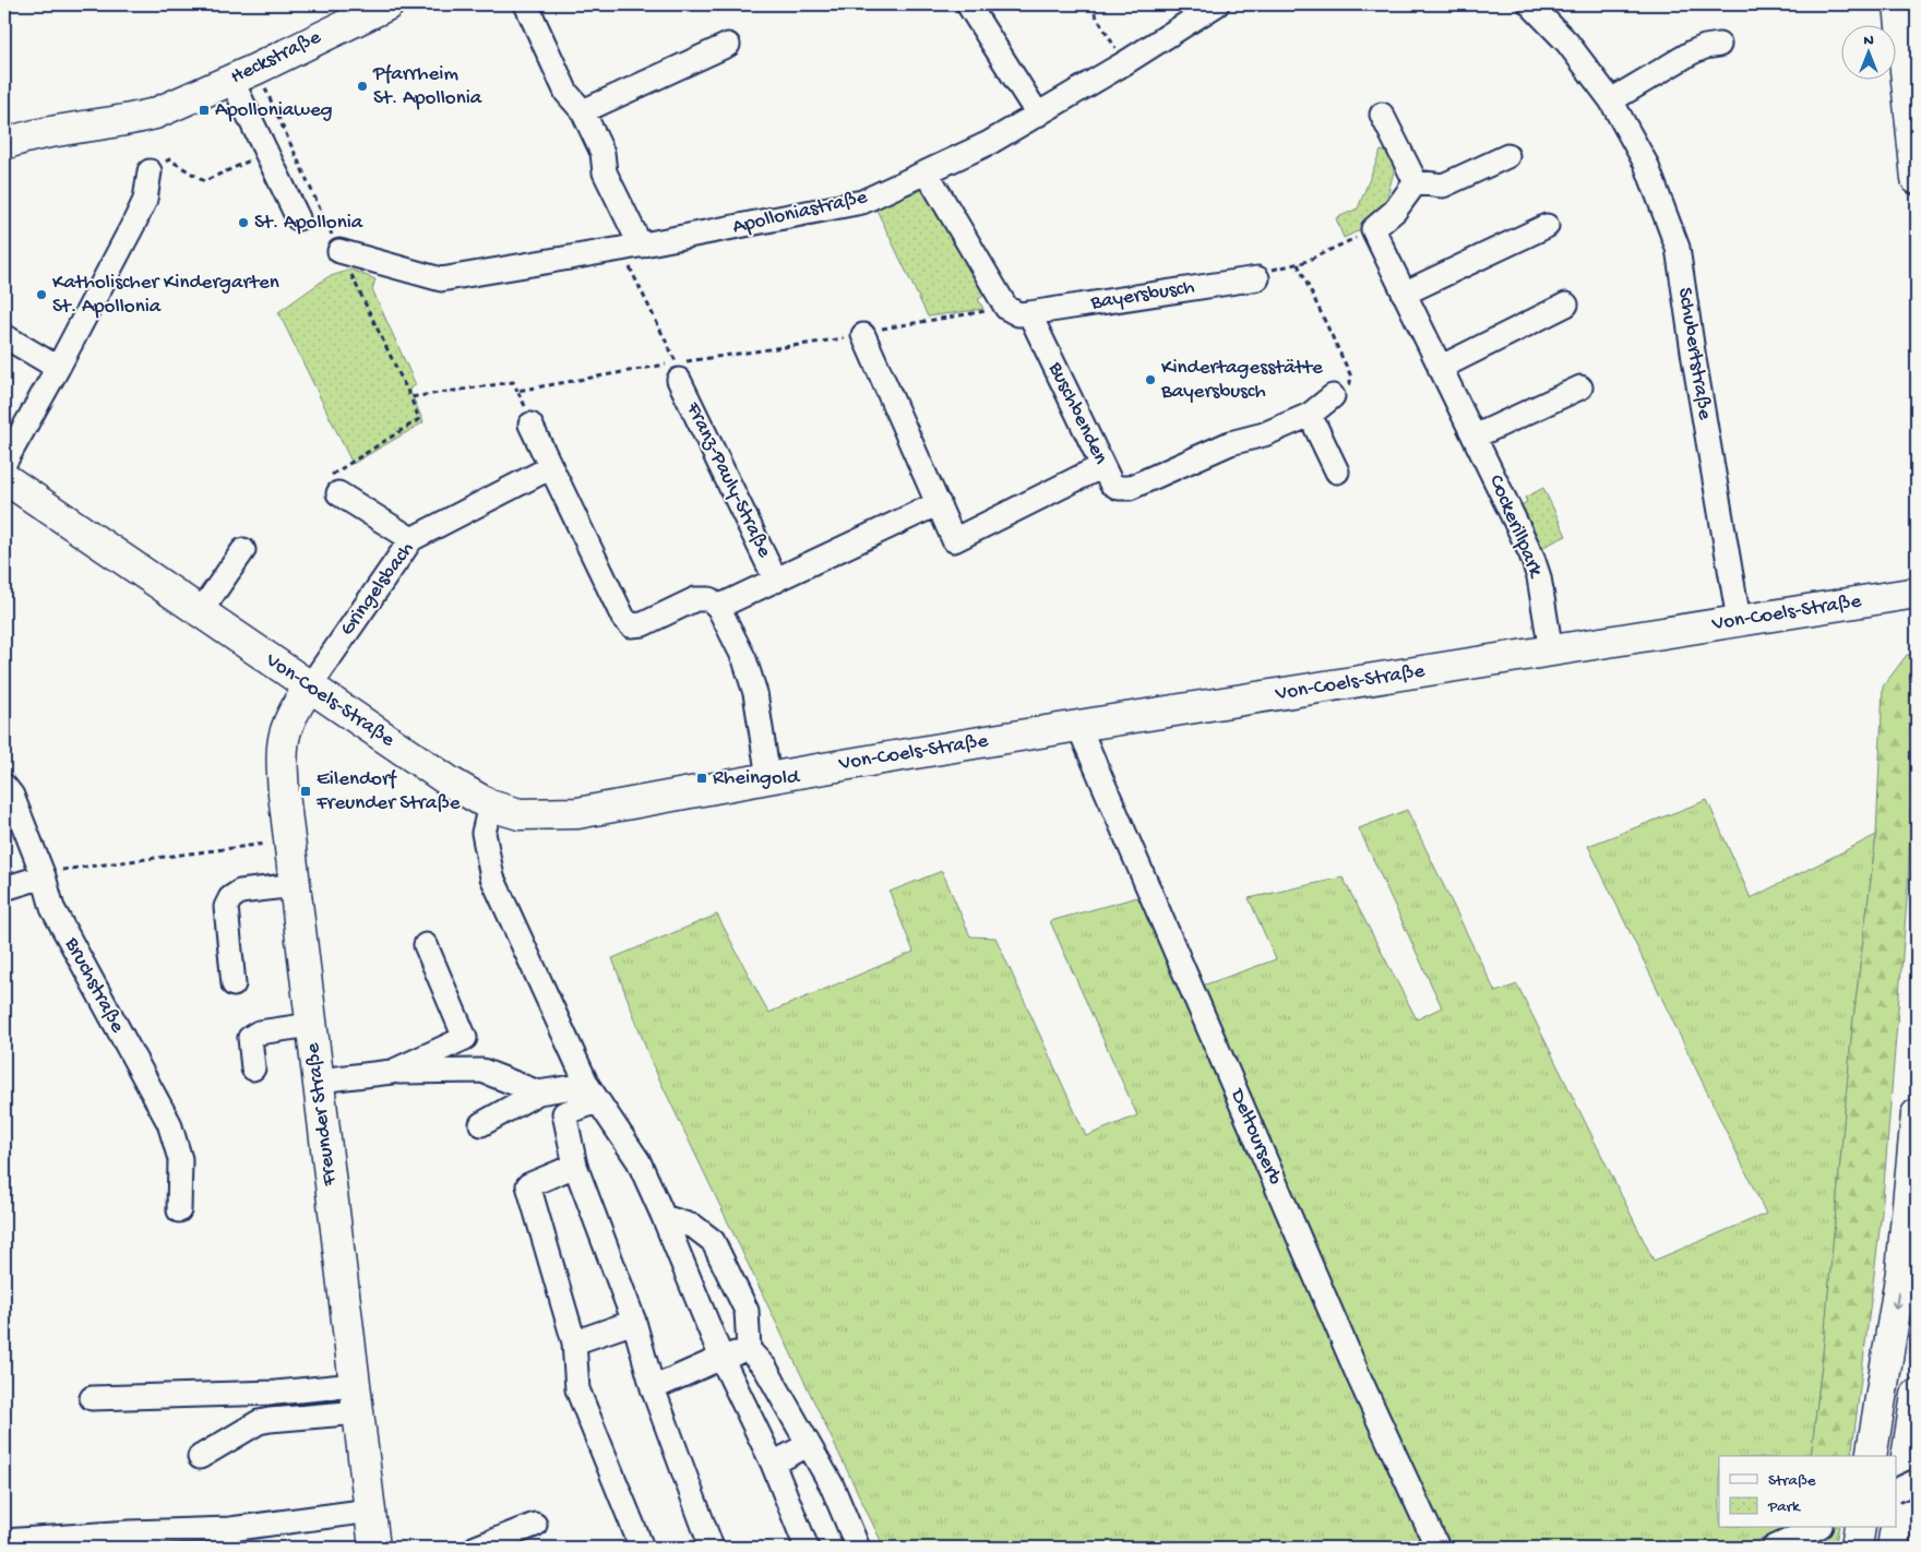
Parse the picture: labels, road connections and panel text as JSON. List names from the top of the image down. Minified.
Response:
{"streets":{"main road":["Heckstraße","Von-Coels-Straße","Freunder Straße"],"street":["Apolloniastraße","Bayersbusch","Schubertstraße","Buschbenden","Franz-Pauly-Straße","Cockerillpark","Gringelsbach","Bruchstraße","Deltourserb"]},"crossings":[["Bayersbusch","Buschbenden"],["Schubertstraße","Von-Coels-Straße"],["Cockerillpark","Von-Coels-Straße"],["Gringelsbach","Von-Coels-Straße"],["Gringelsbach","Freunder Straße"],["Von-Coels-Straße","Freunder Straße"],["Von-Coels-Straße","Deltourserb"]],"places":{"other":["Pfarrheim St. Apollonia","St. Apollonia","Katholischer Kindergarten St. Apollonia","Kindertagesstätte Bayersbusch"],"transit":["Apolloniaweg","Rheingold","Eilendorf Freunder Straße"]},"legend":["Straße","Park"],"north":"top"}
